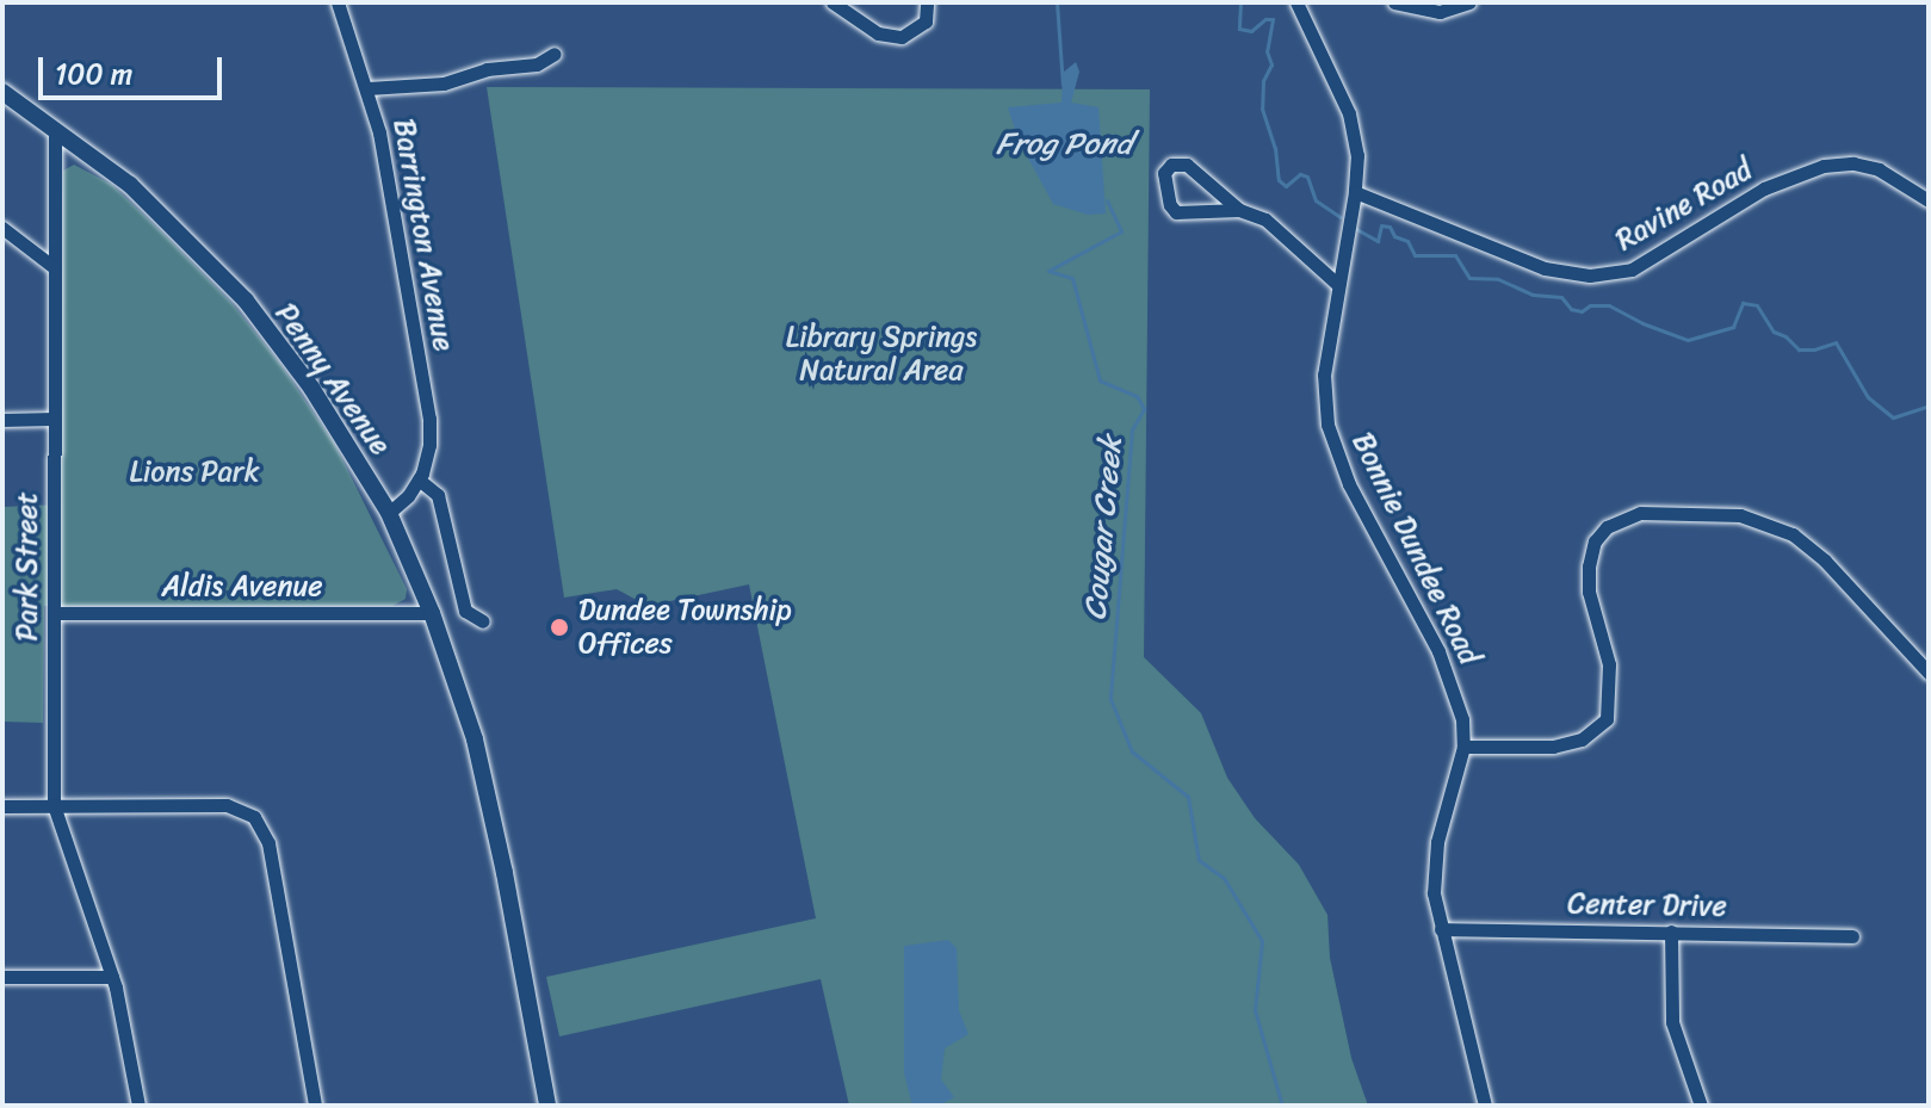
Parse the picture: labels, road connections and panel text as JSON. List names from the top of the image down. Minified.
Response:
{"streets":{"main road":["Penny Avenue"],"street":["Ravine Road","Barrington Avenue","Bonnie Dundee Road","Park Street","Aldis Avenue","Center Drive"]},"crossings":[["Ravine Road","Bonnie Dundee Road"],["Barrington Avenue","Penny Avenue"],["Penny Avenue","Park Street"],["Penny Avenue","Aldis Avenue"],["Bonnie Dundee Road","Center Drive"],["Park Street","Aldis Avenue"]],"water":["Frog Pond","Cougar Creek"],"parks":["Library Springs Natural Area","Lions Park"],"places":["Dundee Township Offices"],"scale_bar":"100 m"}
